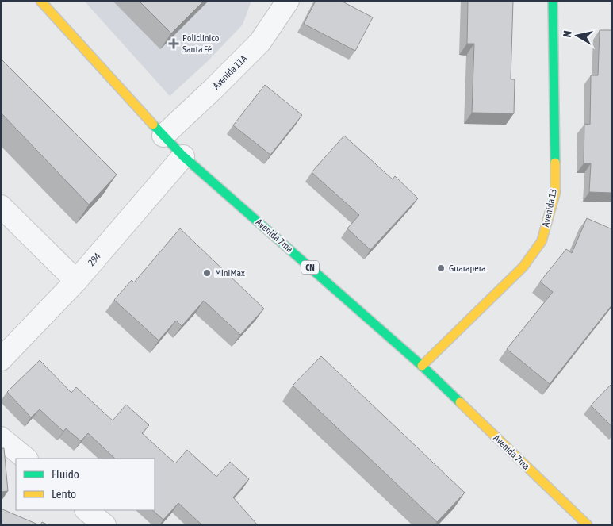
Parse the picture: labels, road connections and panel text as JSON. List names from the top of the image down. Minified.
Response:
{"streets":{"main road":["Avenida 13","Avenida 7ma","CN"],"street":["Avenida 11A","294"]},"crossings":[["Avenida 11A","Avenida 7ma"],["Avenida 13","Avenida 7ma"],["Avenida 7ma","294"]],"places":{"health":["Policlínico Santa Fé"],"other":["Guarapera","MiniMax"]},"legend":["Fluido","Lento"],"north":"left"}
